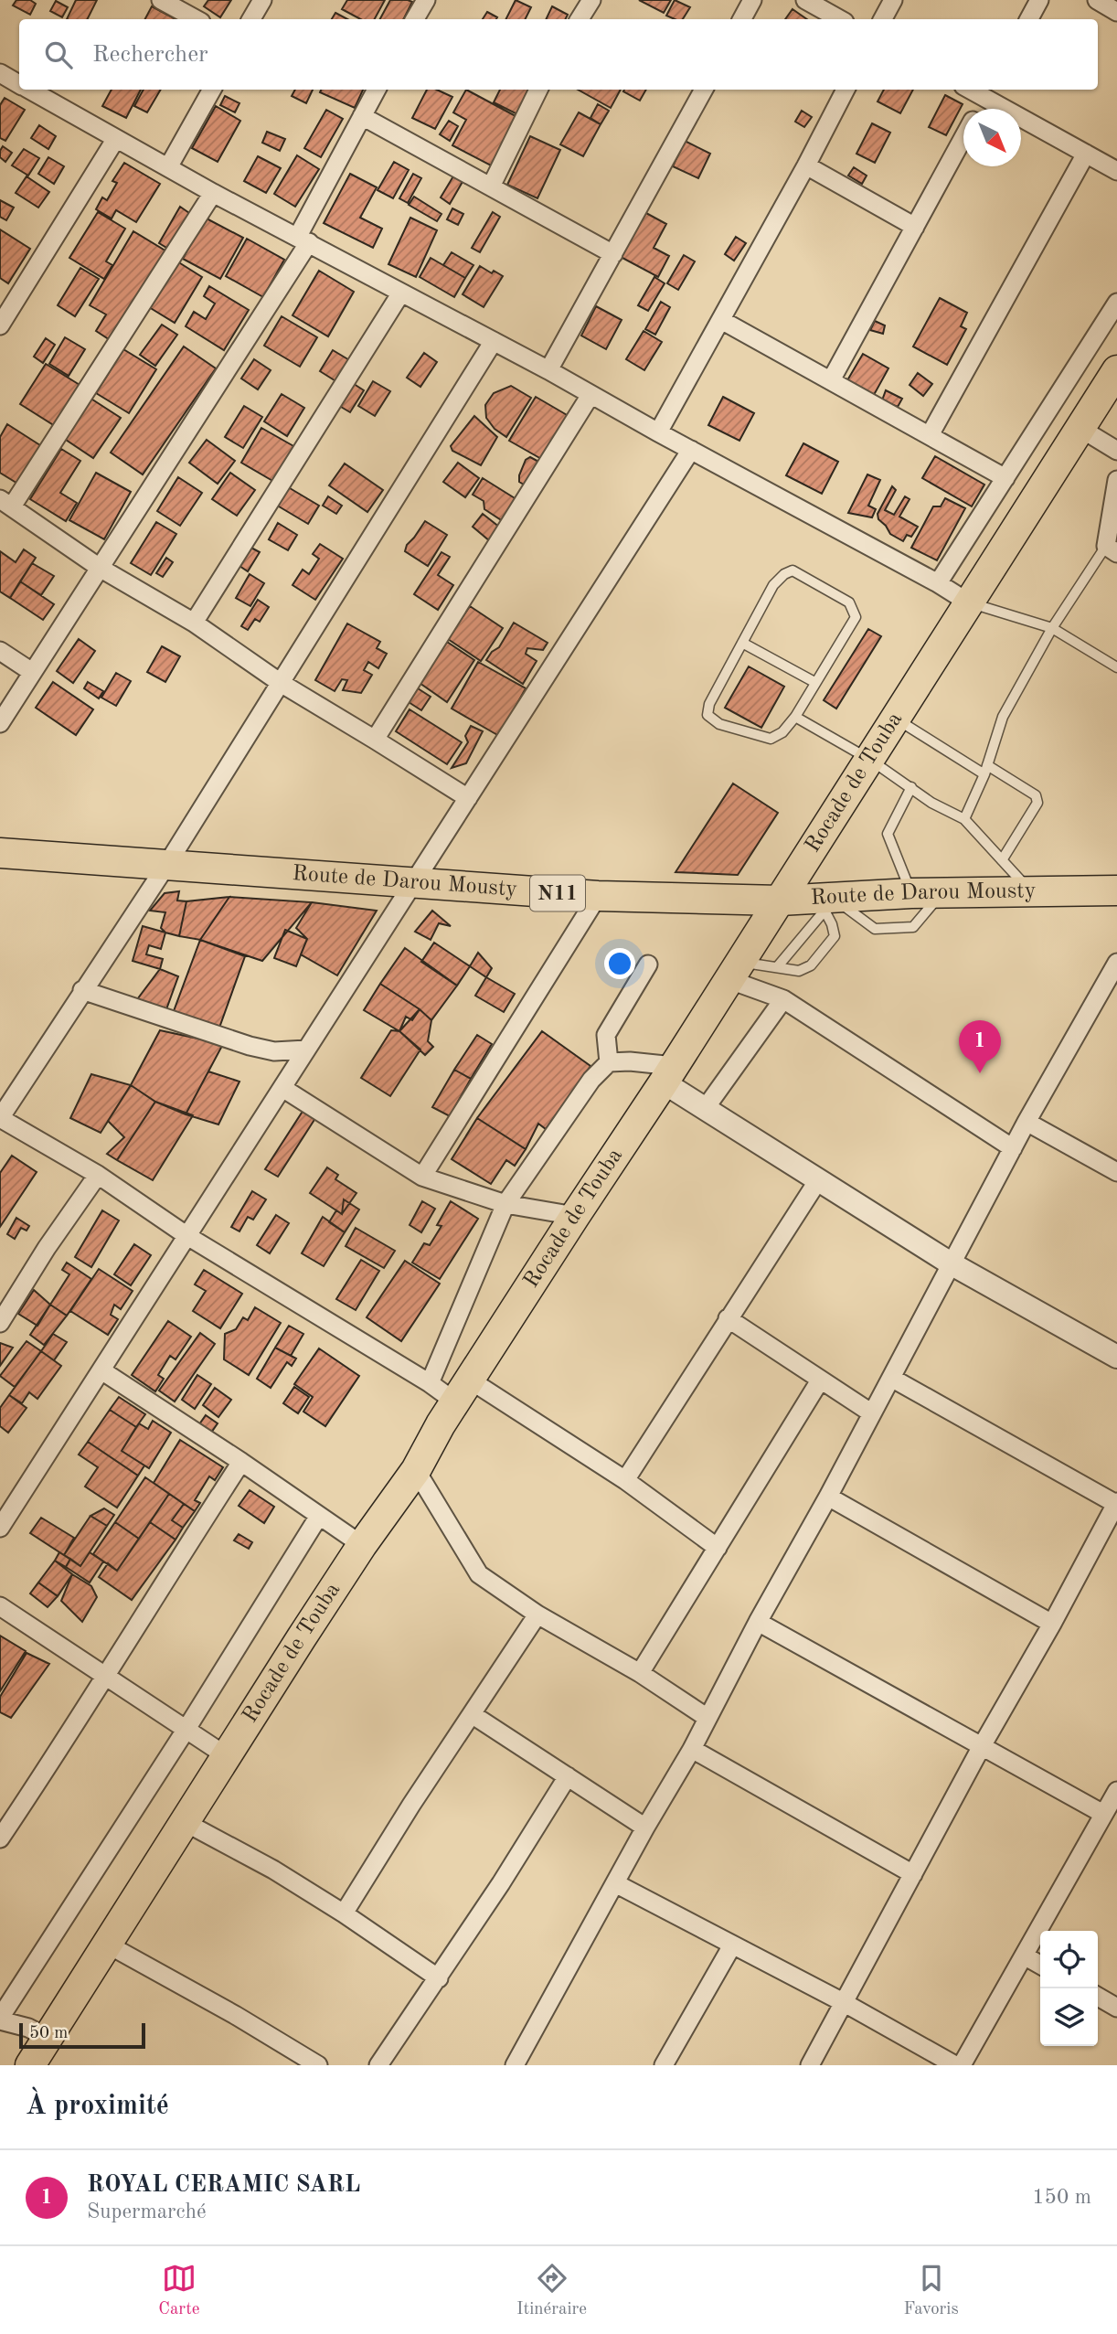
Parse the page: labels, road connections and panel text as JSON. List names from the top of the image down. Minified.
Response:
{"streets":{"main road":["Rocade de Touba","Route de Darou Mousty","N11"]},"crossings":[["Rocade de Touba","Route de Darou Mousty"]],"scale_bar":"50 m","north":"bottom right","page":{"search":"Rechercher","pins":"1","scale":"50 m","heading":"À proximité","list":[{"mark":"1","name":"ROYAL CERAMIC SARL","note":"Supermarché","value":"150 m"}],"nav":["Carte","Itinéraire","Favoris"]}}
